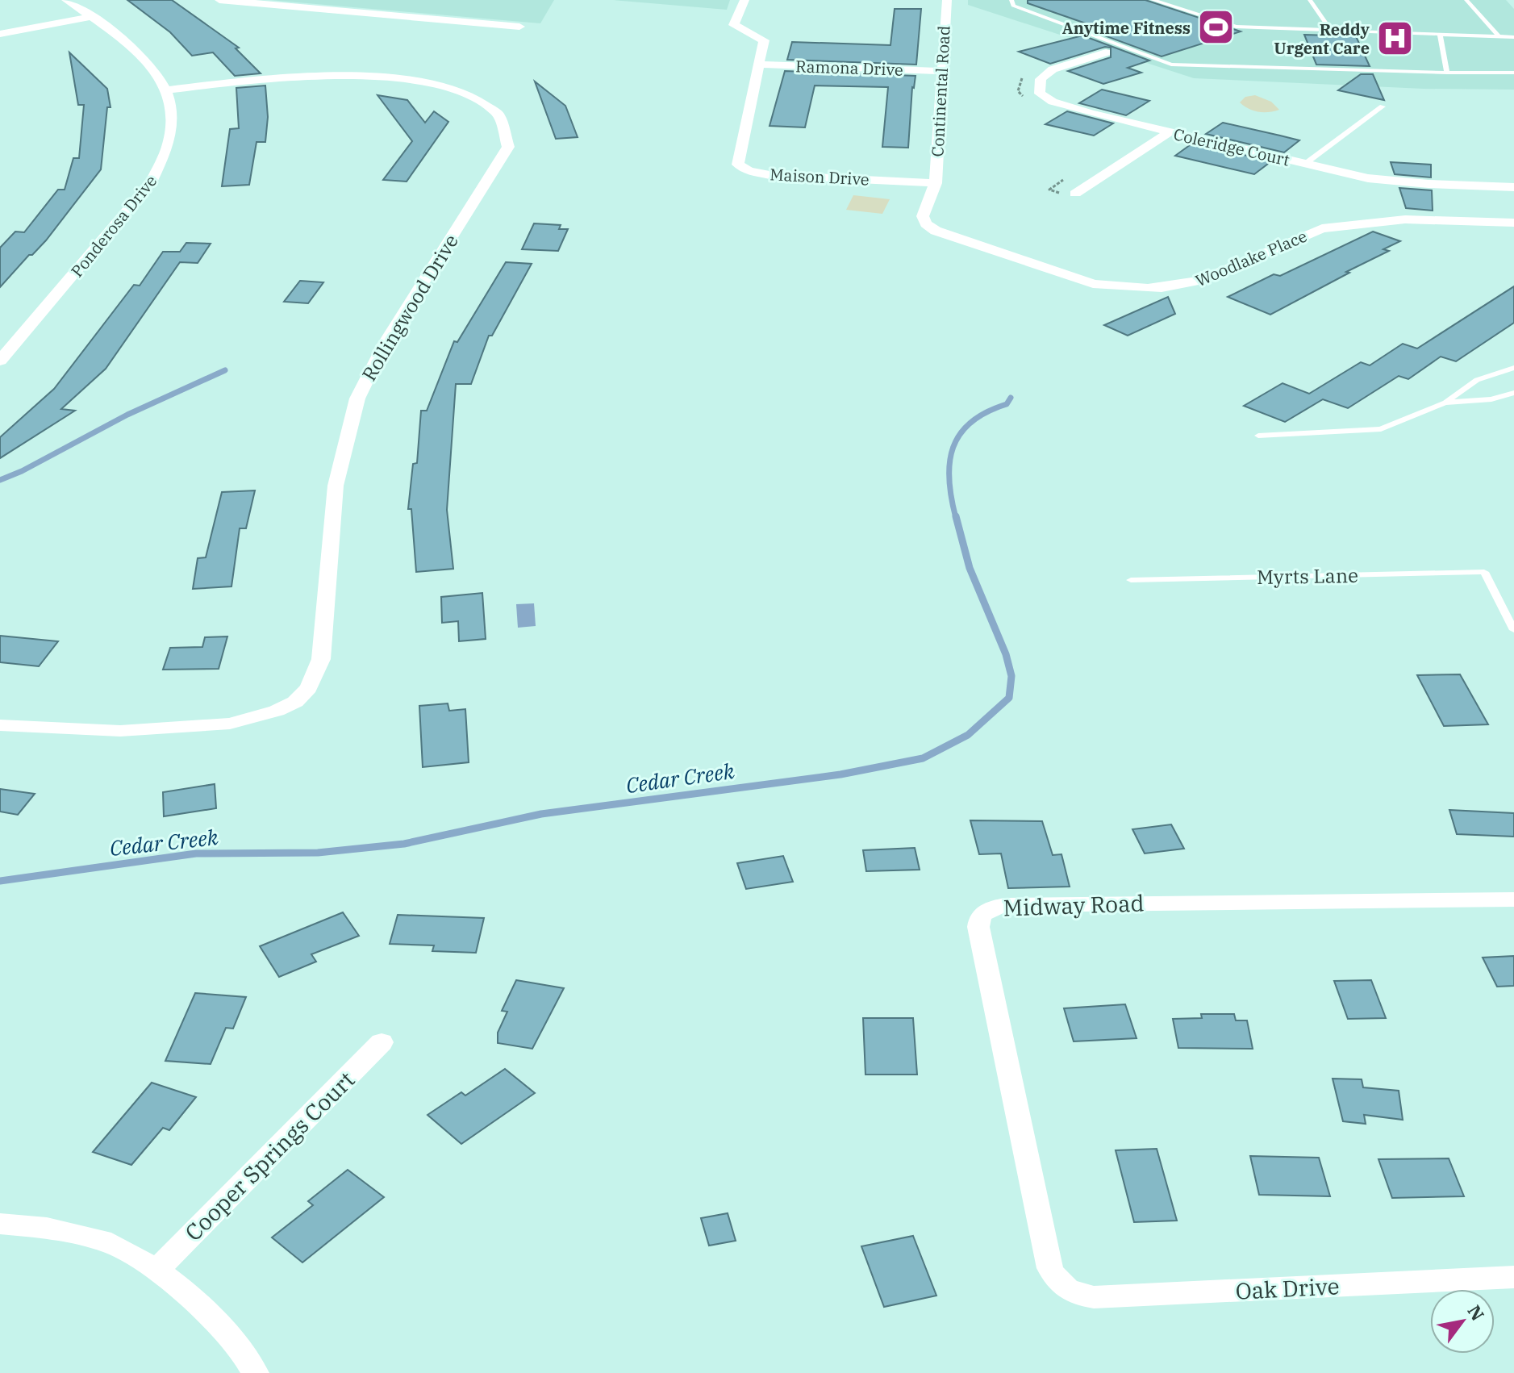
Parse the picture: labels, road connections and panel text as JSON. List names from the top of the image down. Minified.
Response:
{"streets":{"street":["Ramona Drive","Continental Road","Coleridge Court","Maison Drive","Ponderosa Drive","Woodlake Place","Rollingwood Drive","Midway Road","Cooper Springs Court","Oak Drive"],"lane":["Myrts Lane"]},"crossings":[["Ramona Drive","Continental Road"],["Ramona Drive","Maison Drive"],["Continental Road","Maison Drive"],["Continental Road","Woodlake Place"],["Maison Drive","Woodlake Place"],["Ponderosa Drive","Rollingwood Drive"],["Midway Road","Oak Drive"]],"water":["Cedar Creek"],"places":{"sports":["Anytime Fitness"],"hospital":["Reddy Urgent Care"]},"north":"top right"}
